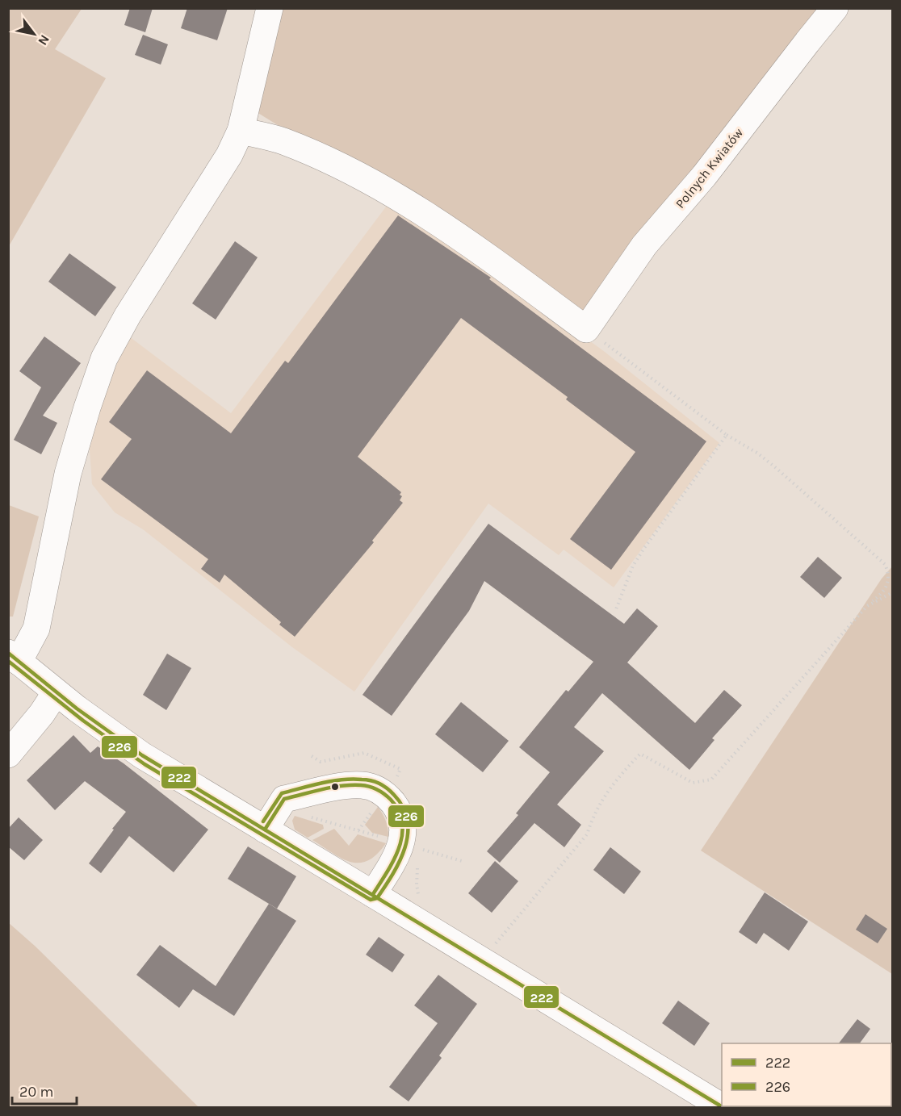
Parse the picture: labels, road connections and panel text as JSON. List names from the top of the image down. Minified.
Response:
{"streets":{"street":["Polnych Kwiatów"]},"lines":["transit line 222","transit line 226"],"legend":["222","226"],"scale_bar":"20 m","north":"bottom right"}
